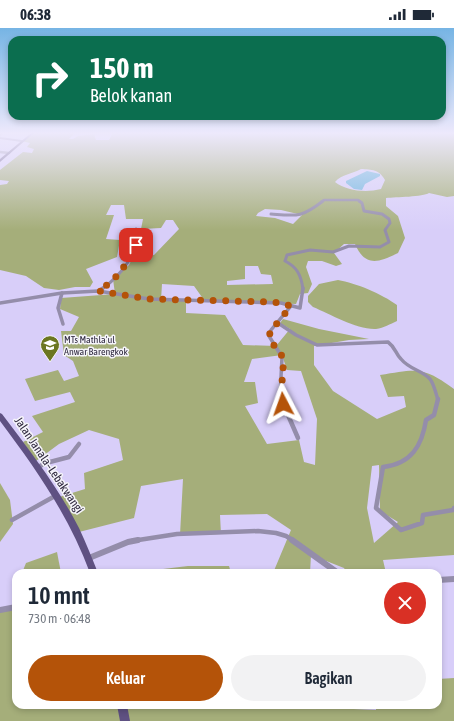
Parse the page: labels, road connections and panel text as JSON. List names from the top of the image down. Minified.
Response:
{"streets":{"main road":["Jalan Janala–Lebakwangi"]},"places":{"school or university":["MTs Mathla'ul Anwar Barengkok"]},"page":{"status":"06:38","turn":["150 m","Belok kanan"],"heading":["10 mnt","730 m · 06:48"],"buttons":["Keluar","Bagikan"]}}
